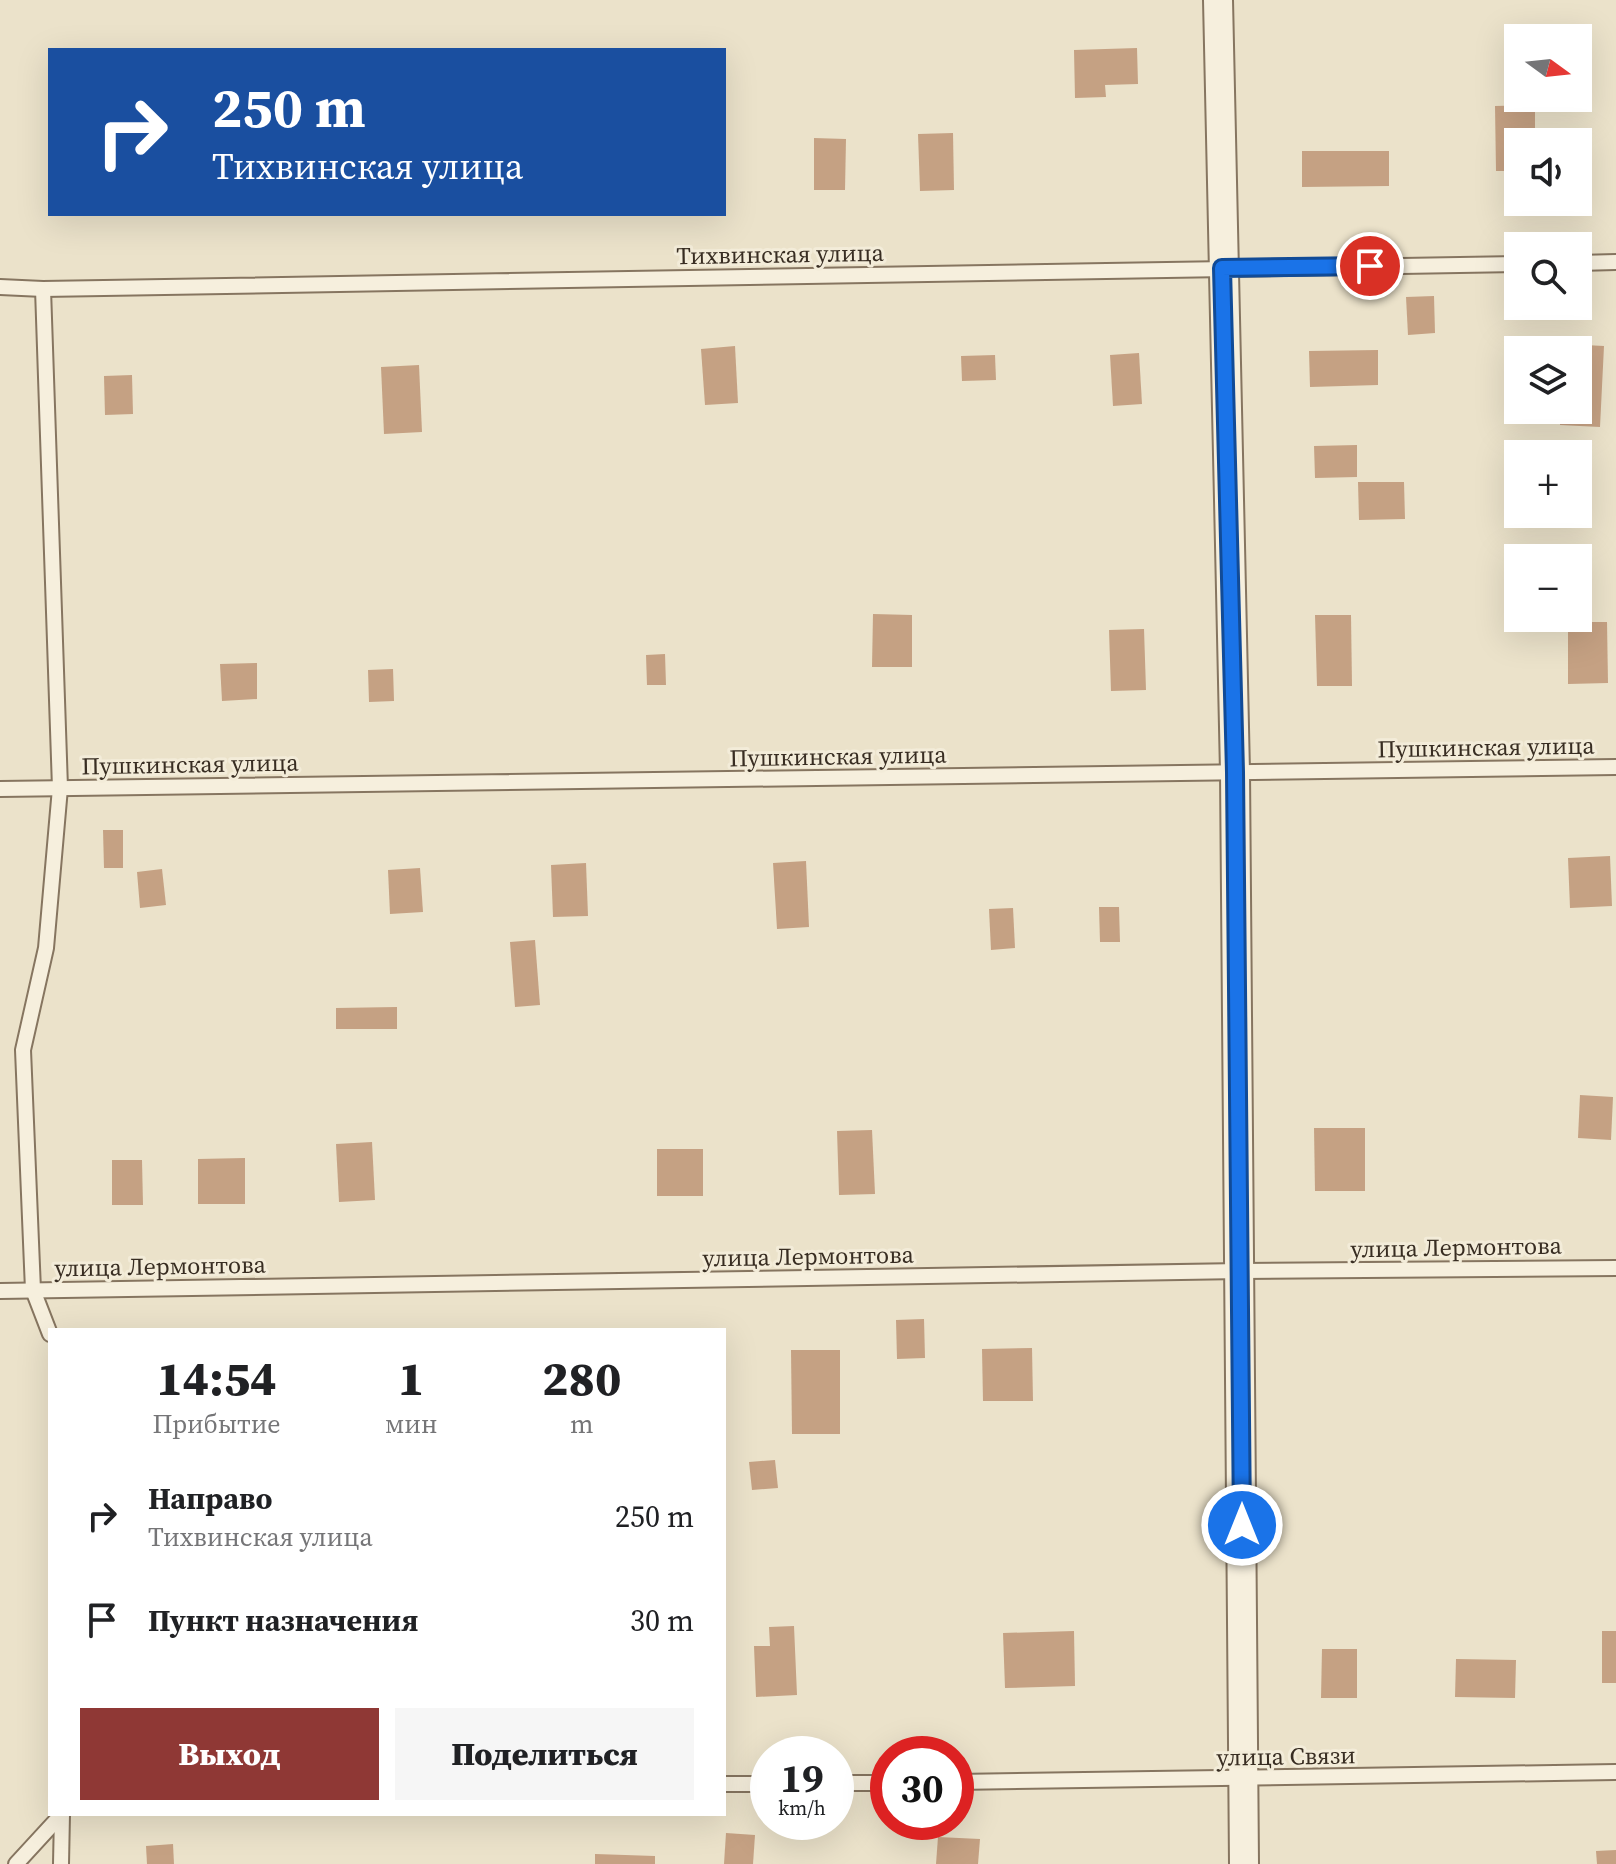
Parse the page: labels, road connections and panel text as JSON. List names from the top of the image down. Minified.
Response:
{"streets":{"lane":["Тихвинская улица","Пушкинская улица","улица Лермонтова","улица Связи"]},"north":"right","page":{"map_buttons":["+","−"],"turn":["250 m","Тихвинская улица"],"eta":["14:54","Прибытие","1","мин","280","m"],"list":[{"name":"Направо","note":"Тихвинская улица","value":"250 m"},{"name":"Пункт назначения","value":"30 m"}],"buttons":["Выход","Поделиться"],"speed":"19 km/h","limit":"30"}}
